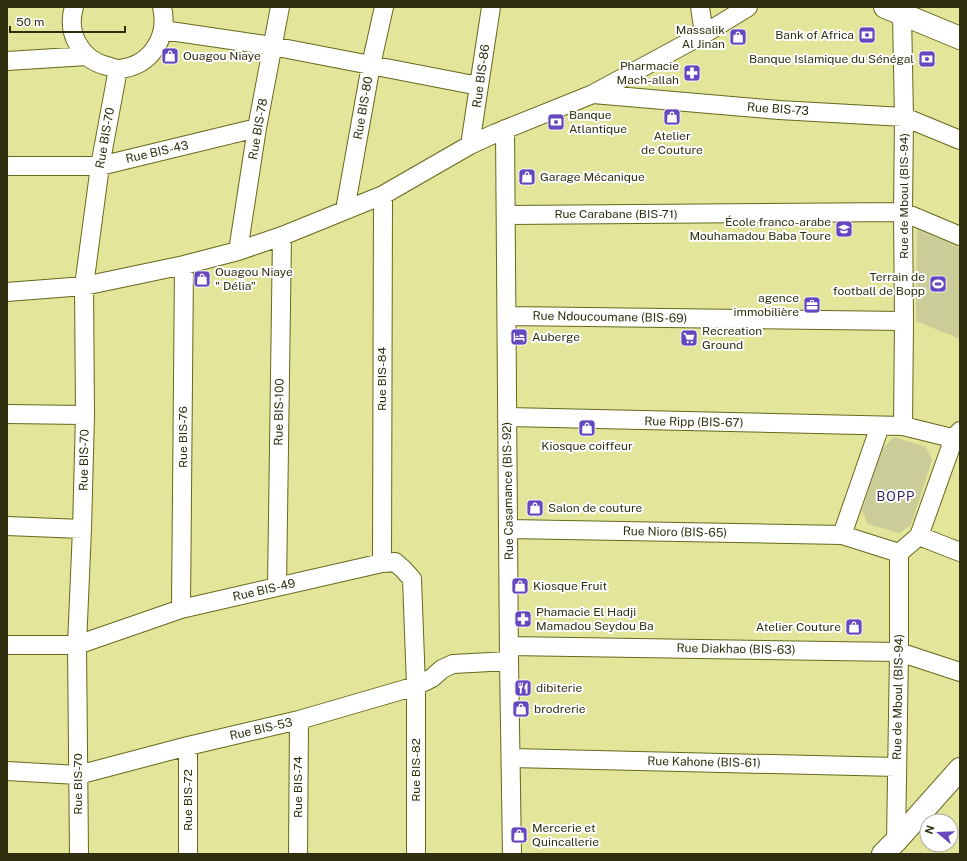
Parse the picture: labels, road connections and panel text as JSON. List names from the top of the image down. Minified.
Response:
{"streets":{"street":["Rue BIS-86","Rue BIS-80","Rue BIS-73","Rue BIS-78","Rue BIS-70","Rue BIS-43","Rue de Mboul (BIS-94)","Rue Carabane (BIS-71)","Rue Ndoucoumane (BIS-69)","Rue BIS-84","Rue BIS-100","Rue Ripp (BIS-67)","Rue BIS-76","Rue Casamance (BIS-92)","Rue Nioro (BIS-65)","Rue BIS-49","Rue Diakhao (BIS-63)","Rue BIS-53","Rue Kahone (BIS-61)","Rue BIS-82","Rue BIS-74","Rue BIS-72"]},"crossings":[["Rue BIS-73","Rue de Mboul (BIS-94)"],["Rue BIS-78","Rue BIS-43"],["Rue BIS-70","Rue BIS-43"],["Rue BIS-70","Rue BIS-49"],["Rue BIS-70","Rue BIS-53"],["Rue de Mboul (BIS-94)","Rue Carabane (BIS-71)"],["Rue de Mboul (BIS-94)","Rue Ndoucoumane (BIS-69)"],["Rue de Mboul (BIS-94)","Rue Ripp (BIS-67)"],["Rue de Mboul (BIS-94)","Rue Nioro (BIS-65)"],["Rue de Mboul (BIS-94)","Rue Diakhao (BIS-63)"],["Rue de Mboul (BIS-94)","Rue Kahone (BIS-61)"],["Rue Carabane (BIS-71)","Rue Casamance (BIS-92)"],["Rue Ndoucoumane (BIS-69)","Rue Casamance (BIS-92)"],["Rue BIS-84","Rue BIS-49"],["Rue BIS-100","Rue BIS-49"],["Rue Ripp (BIS-67)","Rue Casamance (BIS-92)"],["Rue BIS-76","Rue BIS-49"],["Rue Casamance (BIS-92)","Rue Nioro (BIS-65)"],["Rue Casamance (BIS-92)","Rue Diakhao (BIS-63)"],["Rue Casamance (BIS-92)","Rue BIS-53"],["Rue Casamance (BIS-92)","Rue Kahone (BIS-61)"],["Rue BIS-49","Rue BIS-53"],["Rue BIS-49","Rue BIS-82"],["Rue Diakhao (BIS-63)","Rue BIS-53"],["Rue BIS-53","Rue BIS-82"],["Rue BIS-53","Rue BIS-74"],["Rue BIS-53","Rue BIS-72"]],"districts":["BOPP"],"places":{"bank":["Bank of Africa","Banque Islamique du Sénégal","Banque Atlantique"],"shop":["Massalik Al Jinan","Ouagou Niaye","Atelier de Couture","Garage Mécanique","Ouagou Niaye \" Délia\"","Kiosque coiffeur","Salon de couture","Kiosque Fruit","Atelier Couture","brodrerie","Mercerie et Quincallerie"],"pharmacy":["Pharmacie Mach-allah","Phamacie El Hadji Mamadou Seydou Ba"],"school or university":["École franco-arabe Mouhamadou Baba Toure"],"sports":["Terrain de football de Bopp"],"office":["agence immobilière"],"hotel":["Auberge"],"supermarket":["Recreation Ground"],"restaurant":["dibiterie"]},"scale_bar":"50 m","north":"left"}
